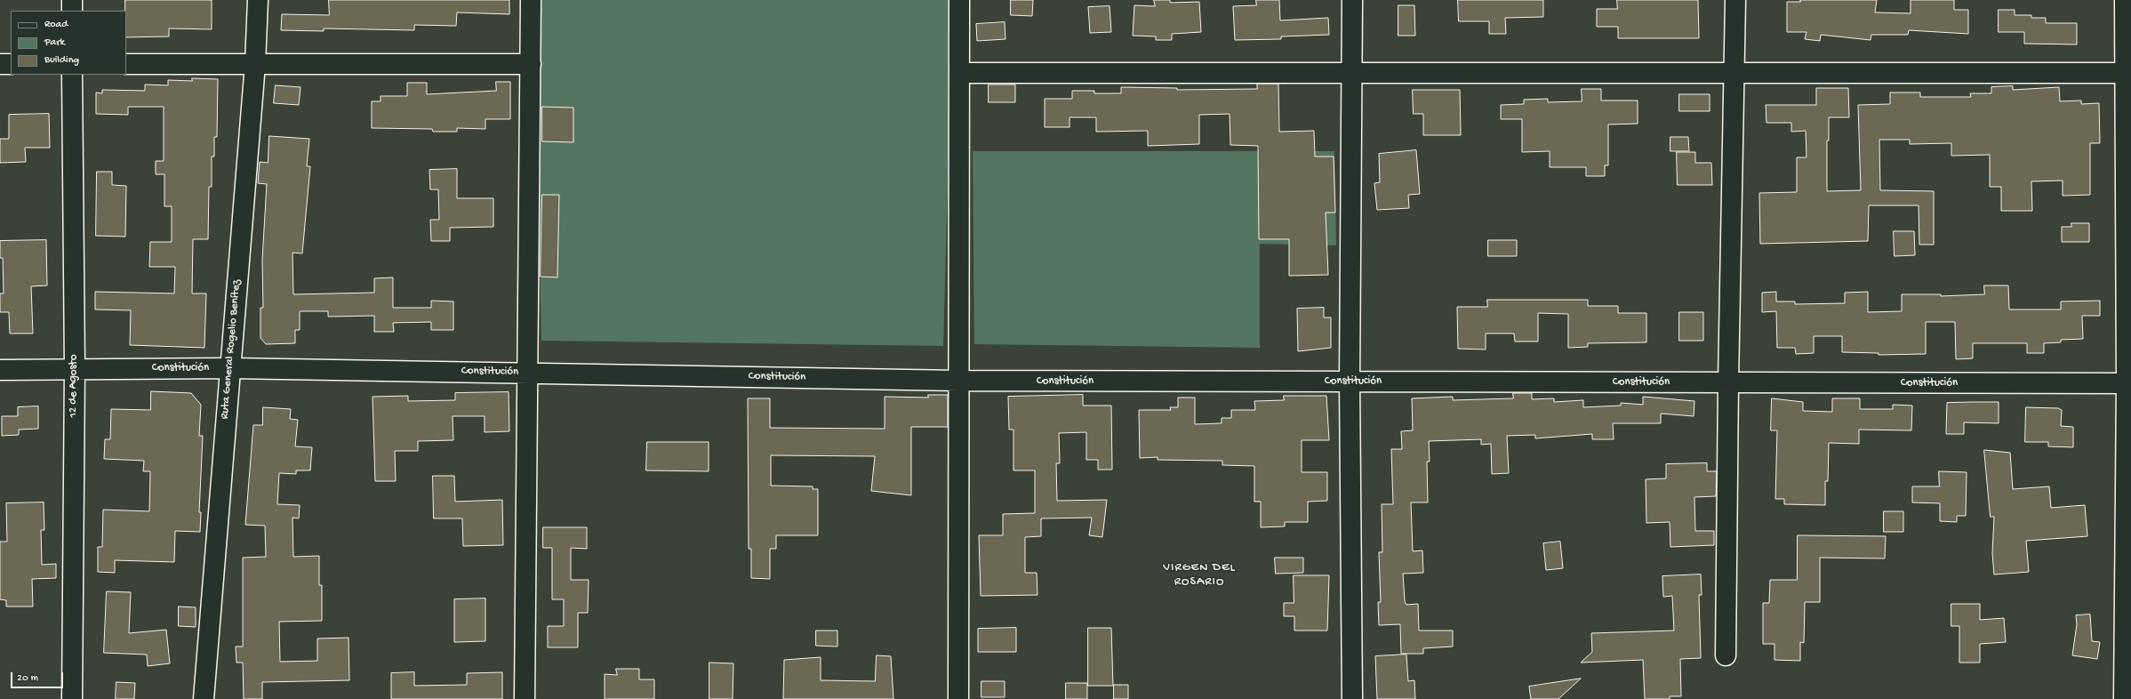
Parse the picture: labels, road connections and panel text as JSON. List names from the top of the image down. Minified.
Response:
{"streets":{"street":["Ruta General Rogelio Benítez","Constitución","12 de Agosto"]},"crossings":[["Ruta General Rogelio Benítez","Constitución"],["Constitución","12 de Agosto"]],"districts":["VIRGEN DEL ROSARIO"],"legend":["Road","Park","Building"],"scale_bar":"20 m"}
